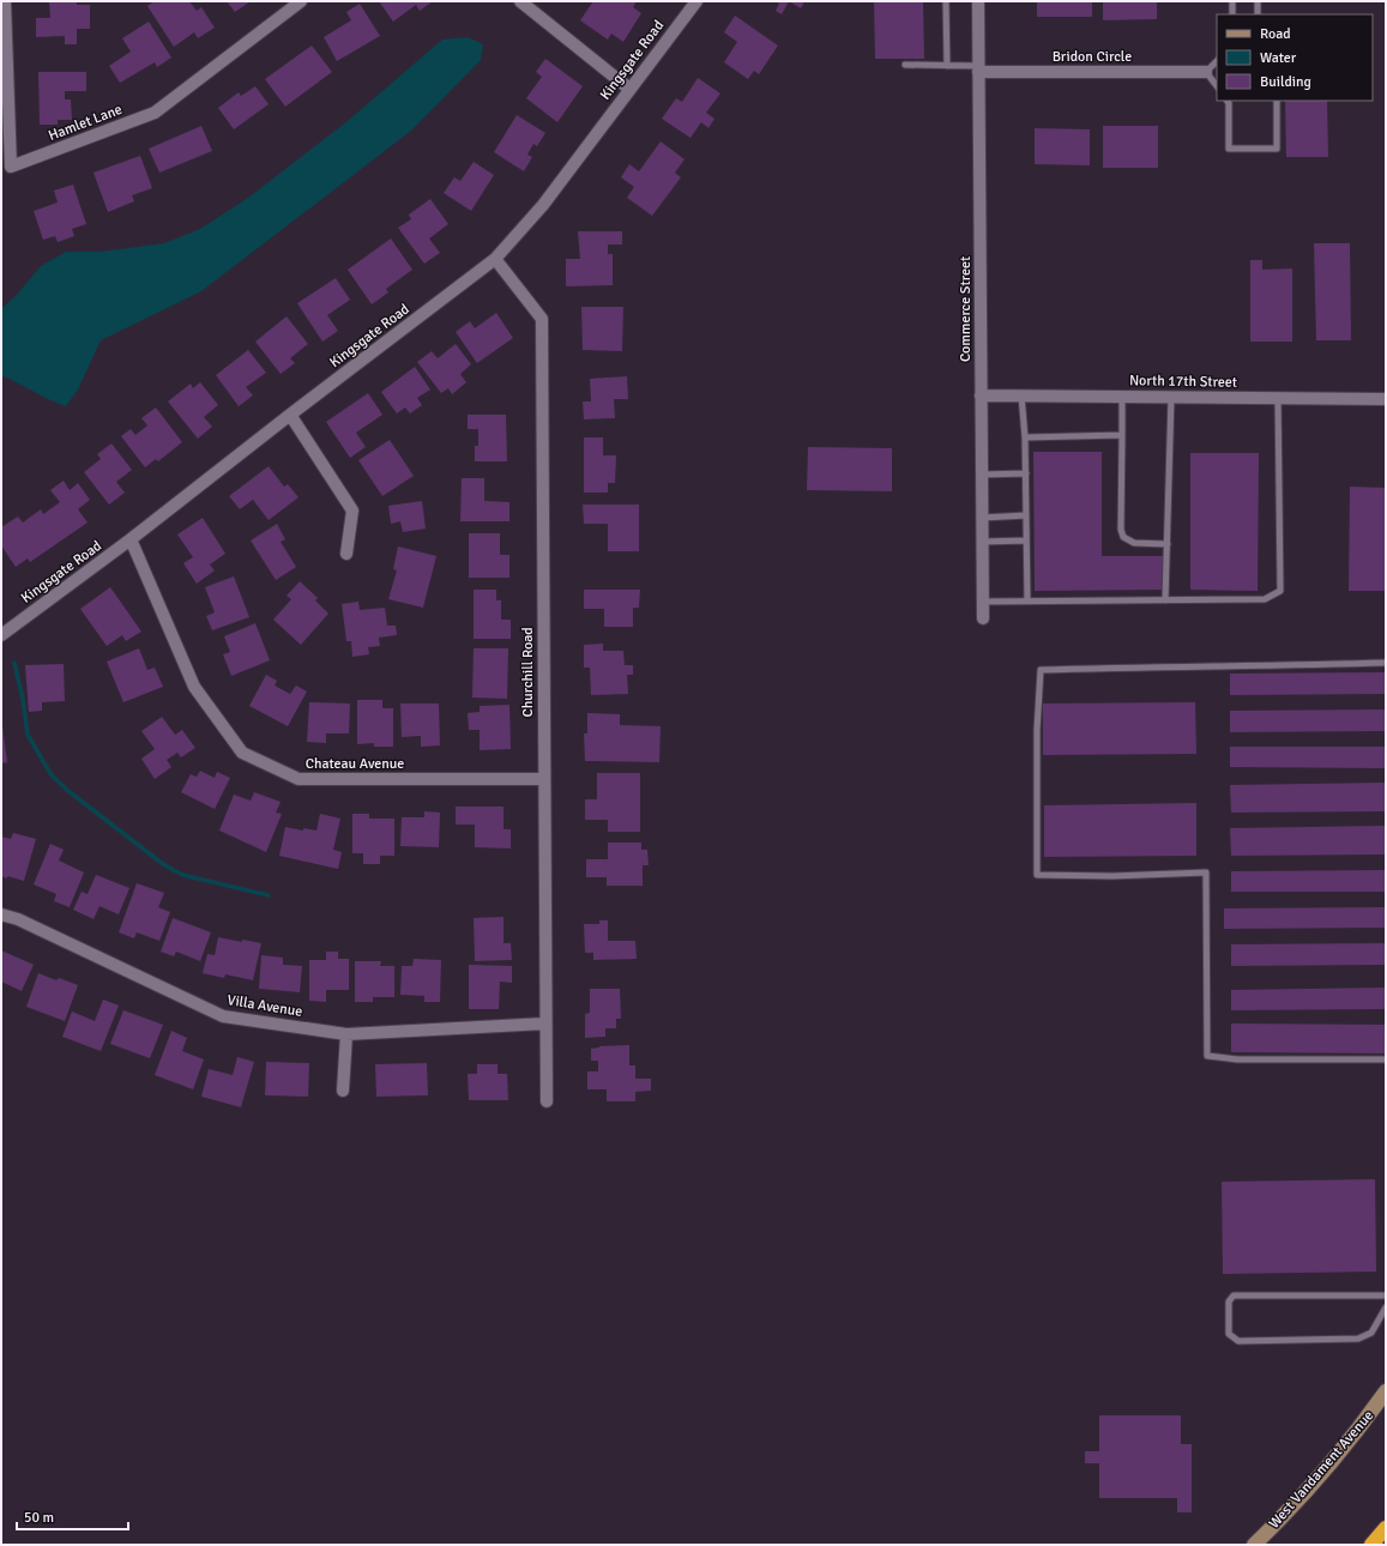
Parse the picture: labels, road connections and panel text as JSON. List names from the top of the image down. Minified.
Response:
{"streets":{"street":["Bridon Circle","Kingsgate Road","Hamlet Lane","Commerce Street","North 17th Street","Churchill Road","Chateau Avenue","Villa Avenue","West Vandament Avenue"]},"crossings":[["Bridon Circle","Commerce Street"],["Kingsgate Road","Churchill Road"],["Kingsgate Road","Chateau Avenue"],["Commerce Street","North 17th Street"],["Churchill Road","Chateau Avenue"],["Churchill Road","Villa Avenue"]],"legend":["Road","Water","Building"],"scale_bar":"50 m"}
